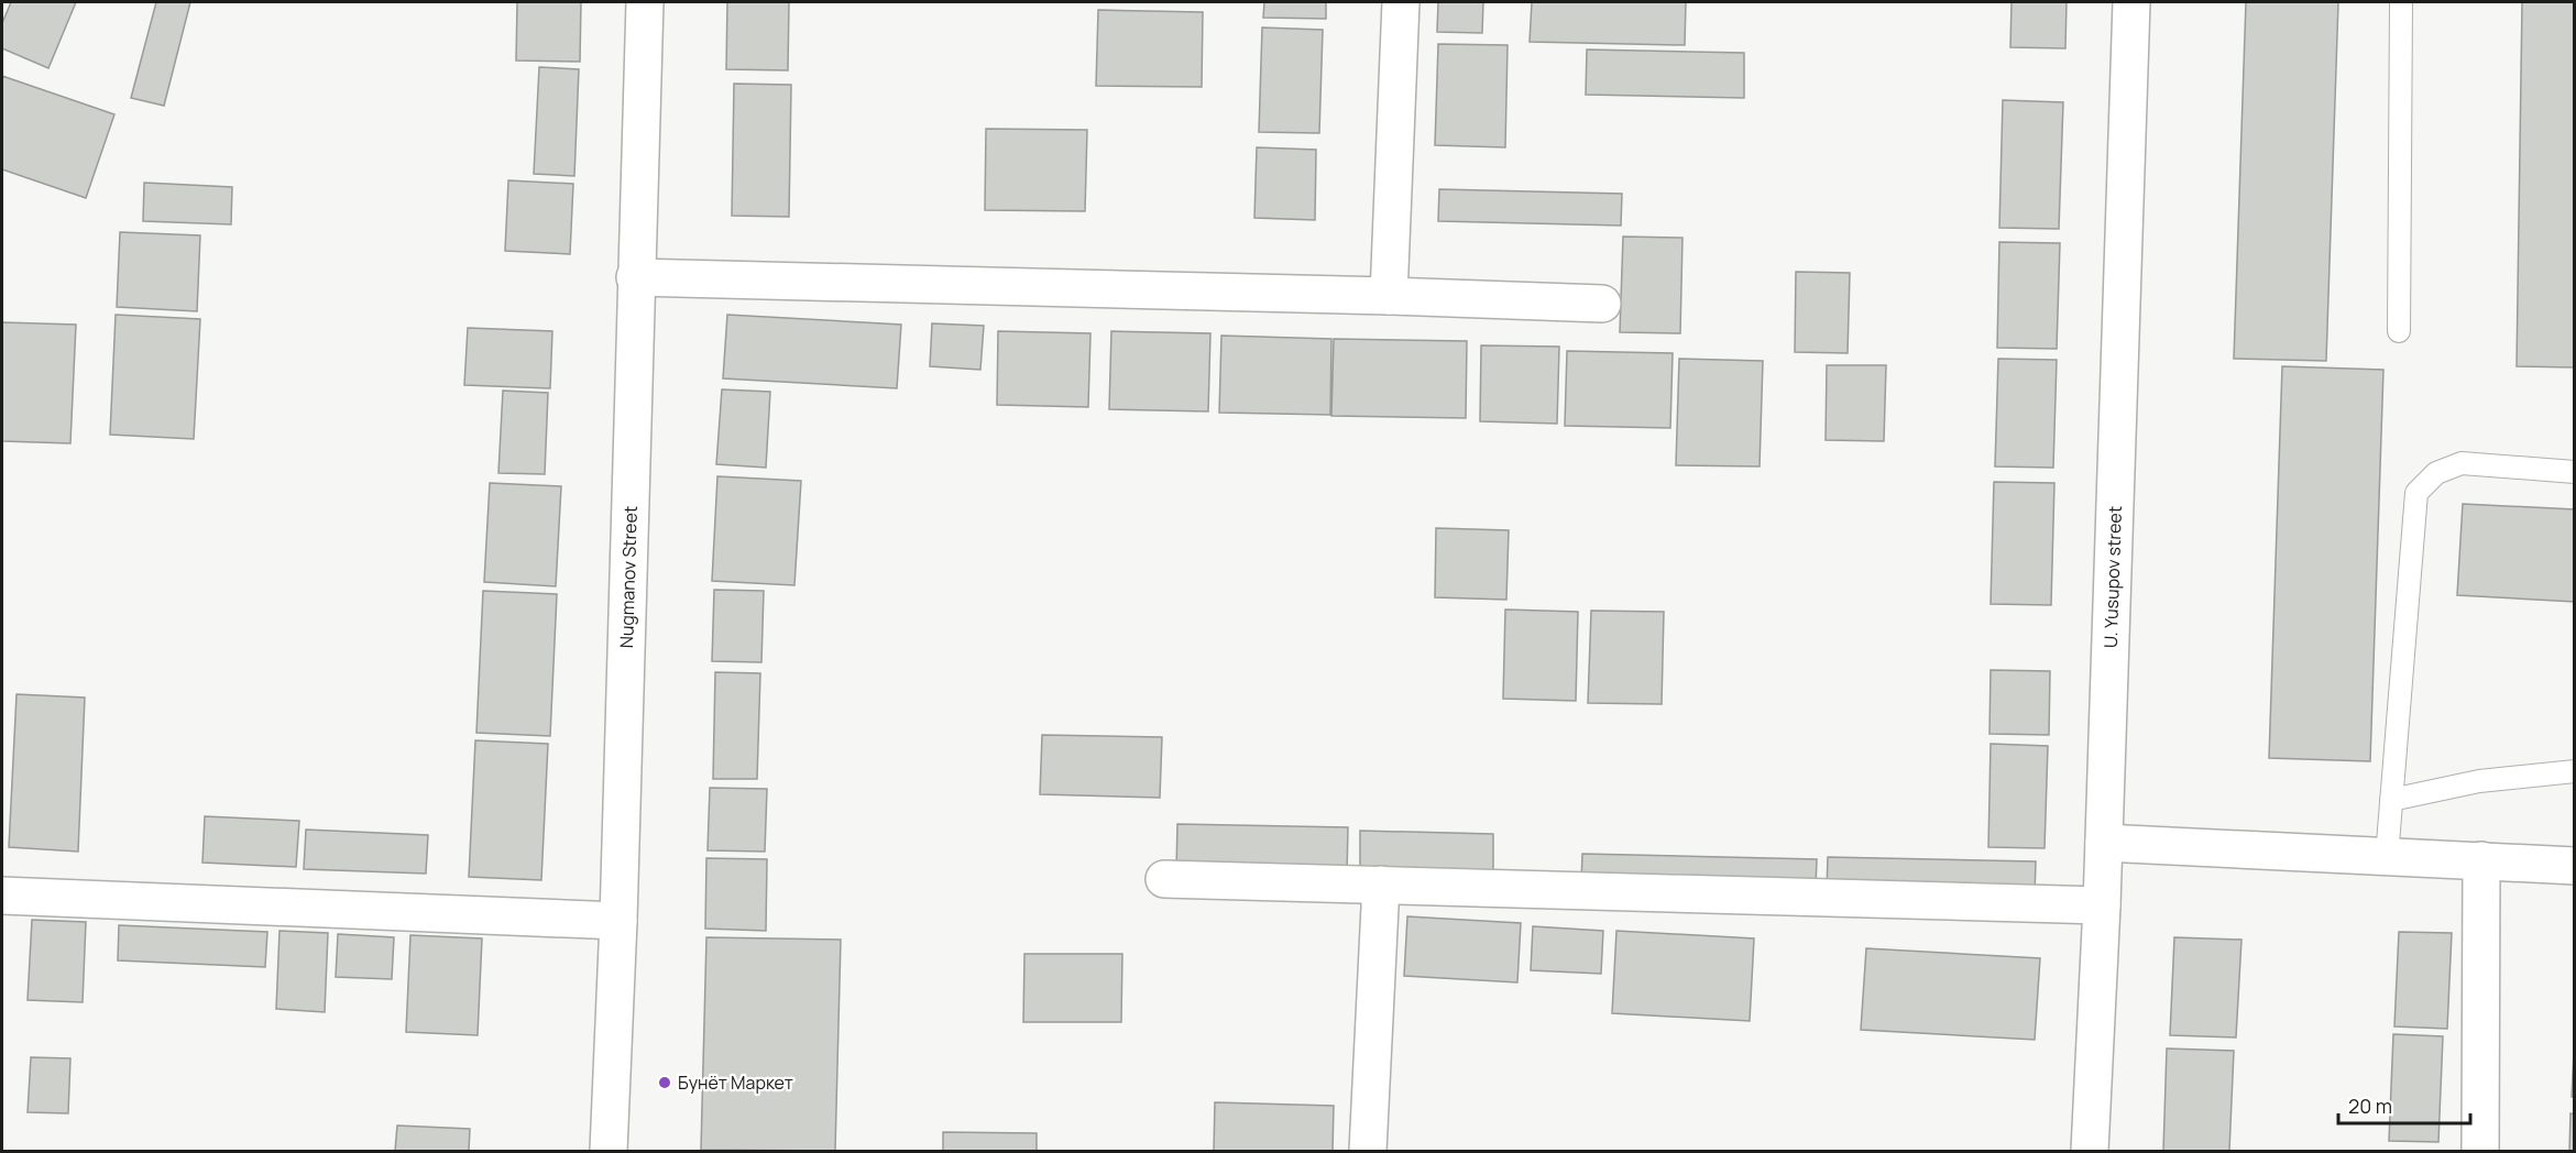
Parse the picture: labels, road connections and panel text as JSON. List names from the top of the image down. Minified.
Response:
{"streets":{"street":["Nugmanov Street","U. Yusupov street"]},"places":["Бунёт Маркет"],"scale_bar":"20 m"}
